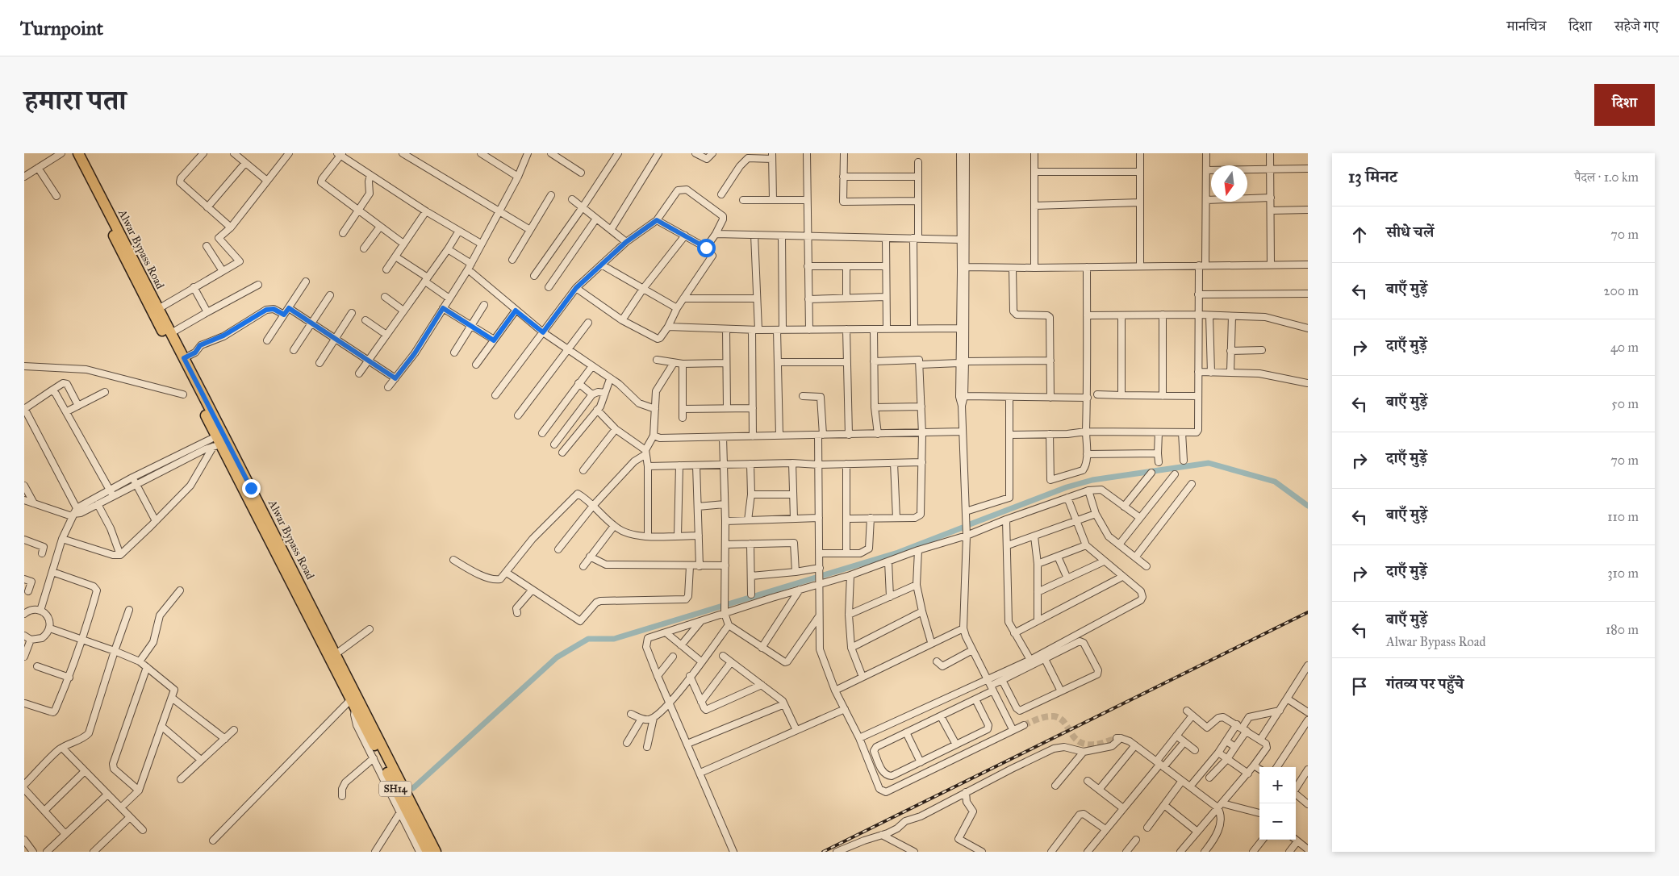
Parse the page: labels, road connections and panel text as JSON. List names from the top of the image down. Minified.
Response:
{"streets":{"main road":["Alwar Bypass Road","SH14"]},"north":"bottom","page":{"header":"Turnpoint","nav":["मानचित्र","दिशा","सहेजे गए"],"title":"हमारा पता","buttons":"दिशा","heading":["13 मिनट","पैदल · 1.0 km"],"list":[["सीधे चलें","70 m"],["बाएँ मुड़ें","200 m"],["दाएँ मुड़ें","40 m"],["बाएँ मुड़ें","50 m"],["दाएँ मुड़ें","70 m"],["बाएँ मुड़ें","110 m"],["दाएँ मुड़ें","310 m"],["बाएँ मुड़ें","Alwar Bypass Road","180 m"],"गंतव्य पर पहुँचे"],"map_buttons":["+","−"]}}
